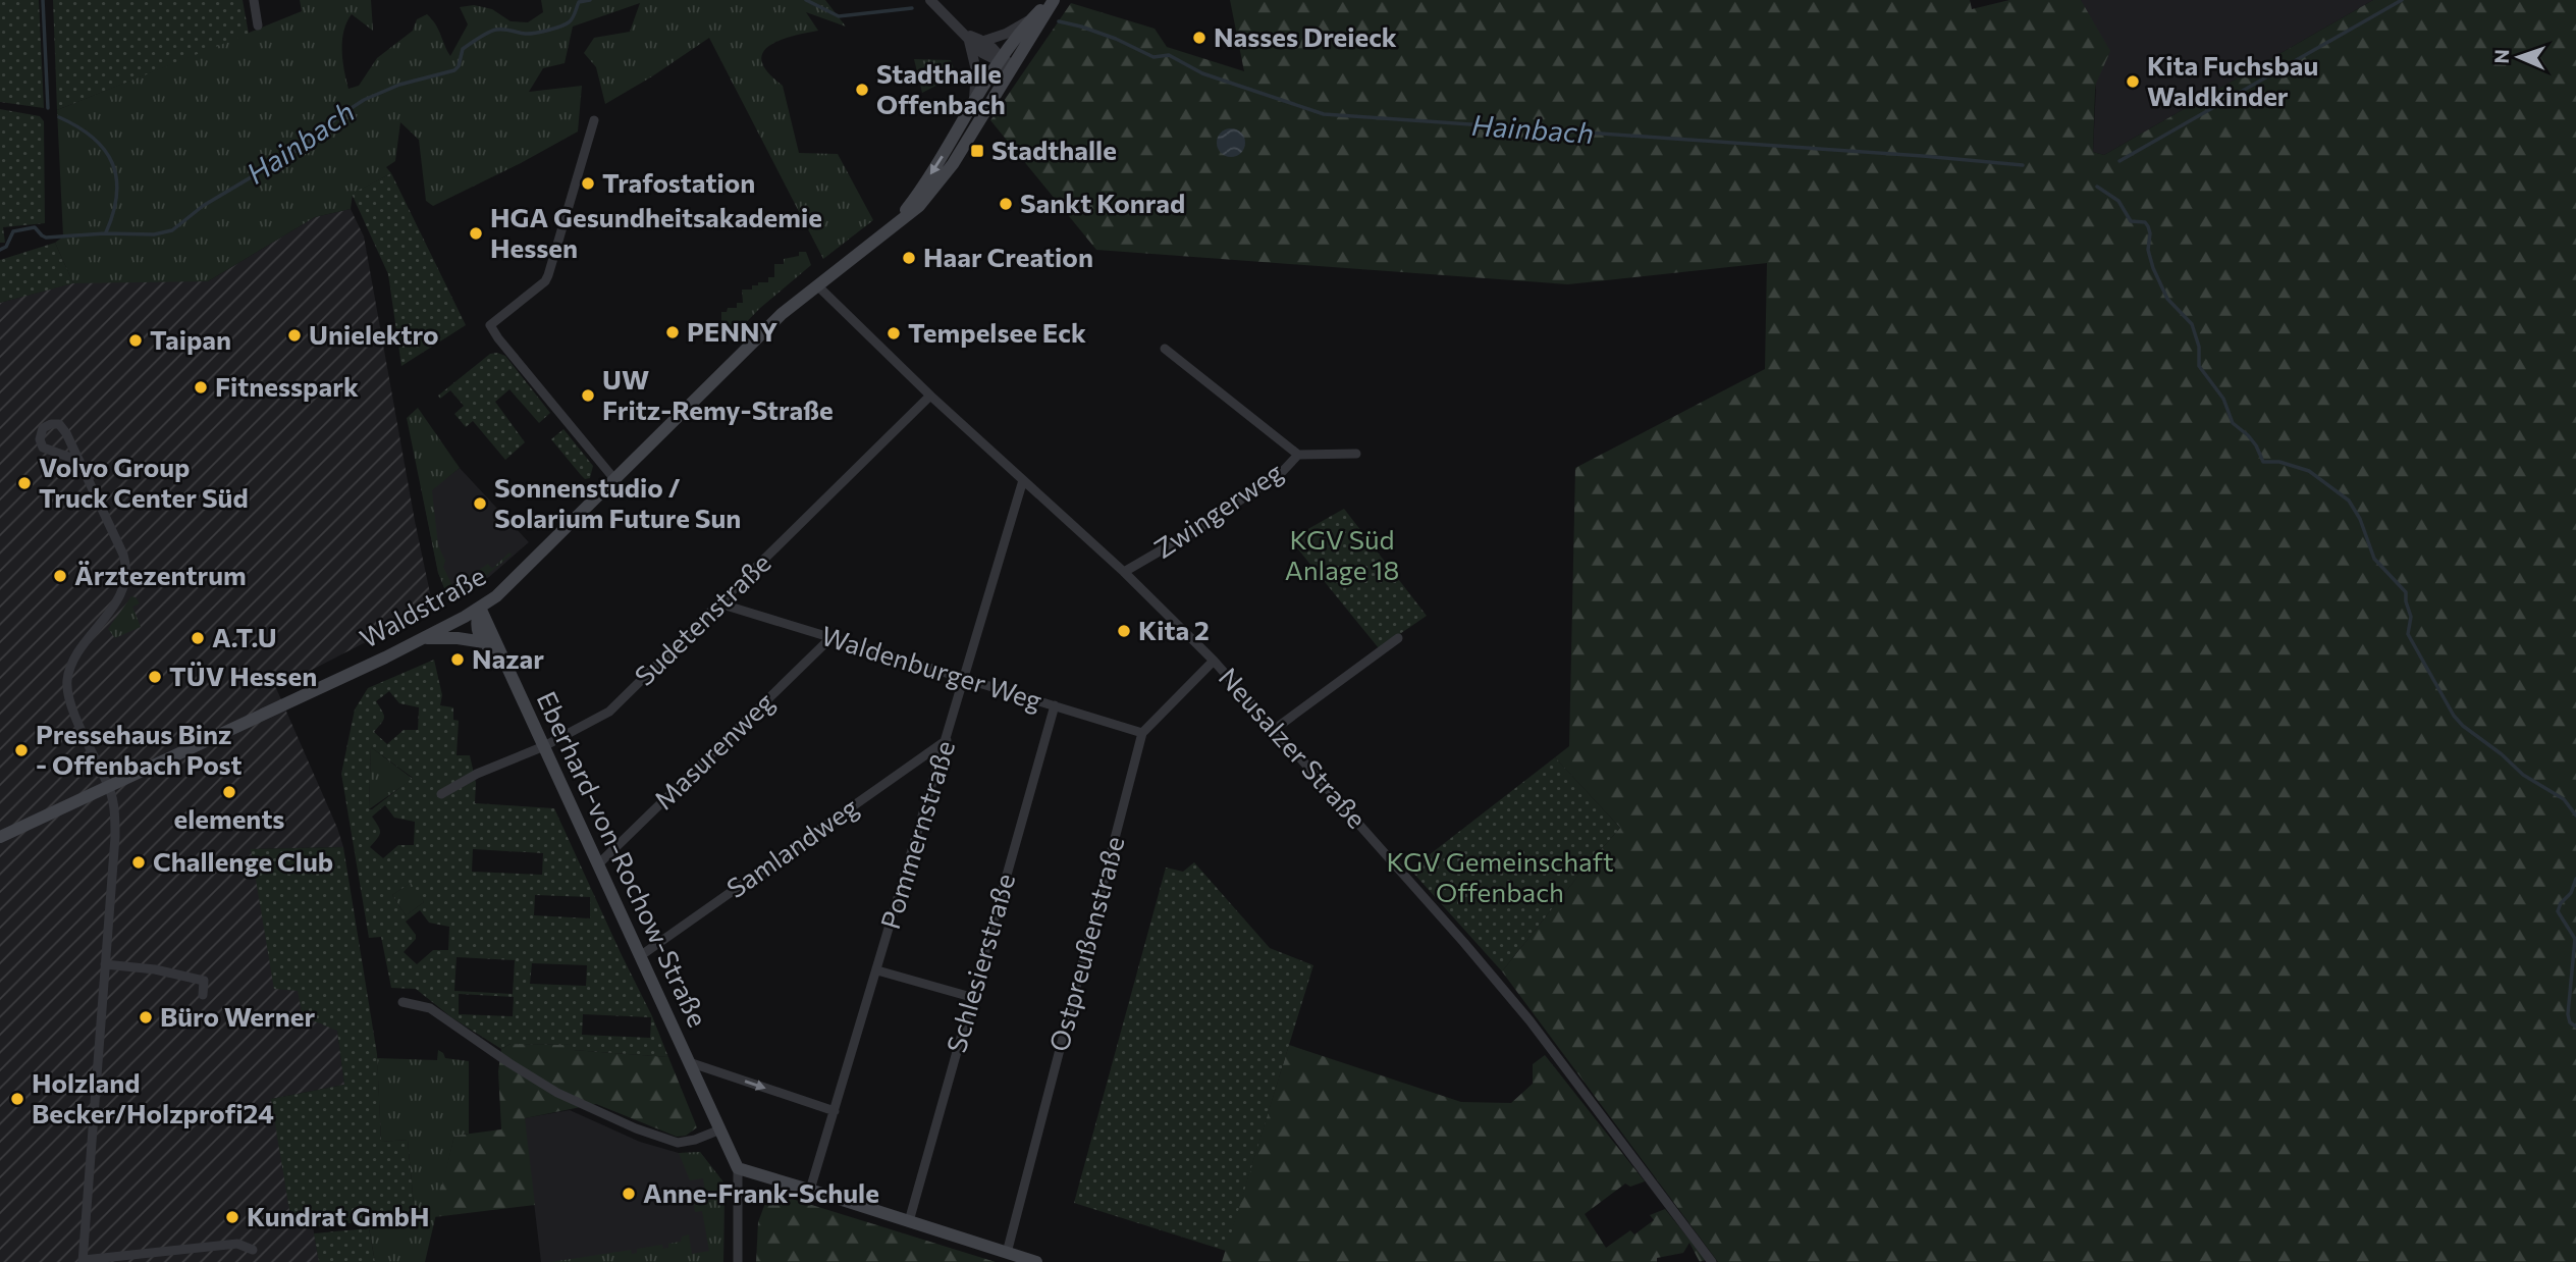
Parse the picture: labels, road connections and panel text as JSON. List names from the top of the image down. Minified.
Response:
{"streets":{"main road":["Waldstraße","Eberhard-von-Rochow-Straße"],"street":["Zwingerweg","Sudetenstraße","Waldenburger Weg","Neusalzer Straße","Masurenweg","Pommernstraße","Samlandweg","Ostpreußenstraße","Schlesierstraße"]},"crossings":[["Zwingerweg","Neusalzer Straße"],["Waldstraße","Neusalzer Straße"],["Waldstraße","Eberhard-von-Rochow-Straße"],["Sudetenstraße","Waldenburger Weg"],["Sudetenstraße","Neusalzer Straße"],["Sudetenstraße","Eberhard-von-Rochow-Straße"],["Waldenburger Weg","Masurenweg"],["Waldenburger Weg","Pommernstraße"],["Waldenburger Weg","Ostpreußenstraße"],["Waldenburger Weg","Schlesierstraße"],["Neusalzer Straße","Pommernstraße"],["Neusalzer Straße","Ostpreußenstraße"],["Masurenweg","Eberhard-von-Rochow-Straße"],["Pommernstraße","Samlandweg"],["Samlandweg","Eberhard-von-Rochow-Straße"]],"water":["Hainbach"],"parks":["KGV Süd Anlage 18","KGV Gemeinschaft Offenbach"],"places":{"other":["Nasses Dreieck","Kita Fuchsbau Waldkinder","Stadthalle Offenbach","Trafostation","Sankt Konrad","HGA Gesundheitsakademie Hessen","Haar Creation","PENNY","Tempelsee Eck","Unielektro","Taipan","Fitnesspark","UW Fritz-Remy-Straße","Volvo Group Truck Center Süd","Sonnenstudio / Solarium Future Sun","Ärztezentrum","Kita 2","A.T.U","Nazar","TÜV Hessen","Pressehaus Binz - Offenbach Post","elements","Challenge Club","Büro Werner","Holzland Becker/Holzprofi24","Anne-Frank-Schule","Kundrat GmbH"],"transit":["Stadthalle"]},"north":"left"}
